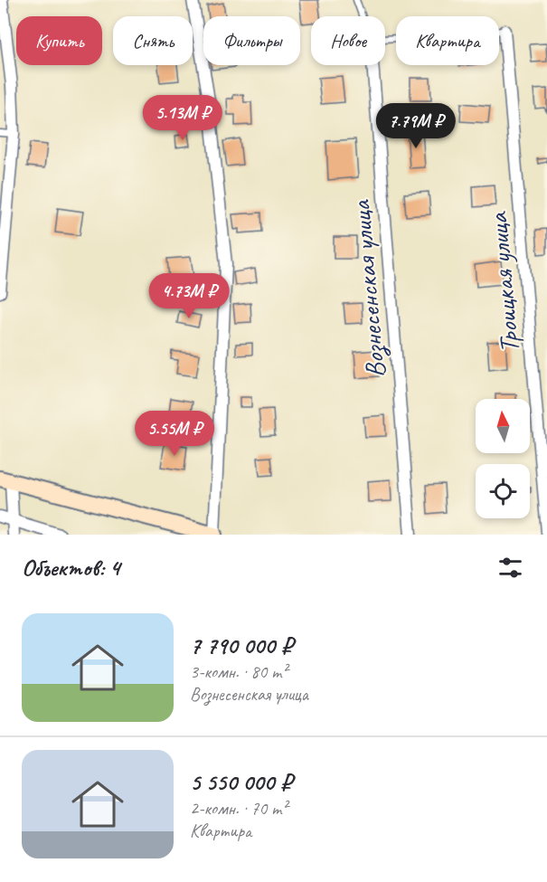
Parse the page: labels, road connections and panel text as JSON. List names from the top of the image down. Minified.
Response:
{"streets":{"street":["Троицкая улица","Вознесенская улица"]},"north":"top","page":{"chip":["Купить","Снять","Фильтры","Новое","Квартира"],"price":["5.13M ₽","7.79M ₽","4.73M ₽","5.55M ₽"],"heading":"Объектов: 4","list":[{"name":"7 790 000 ₽","note":"3-комн. · 80 m² · Вознесенская улица"},{"name":"5 550 000 ₽","note":"2-комн. · 70 m² · Квартира"}]}}
